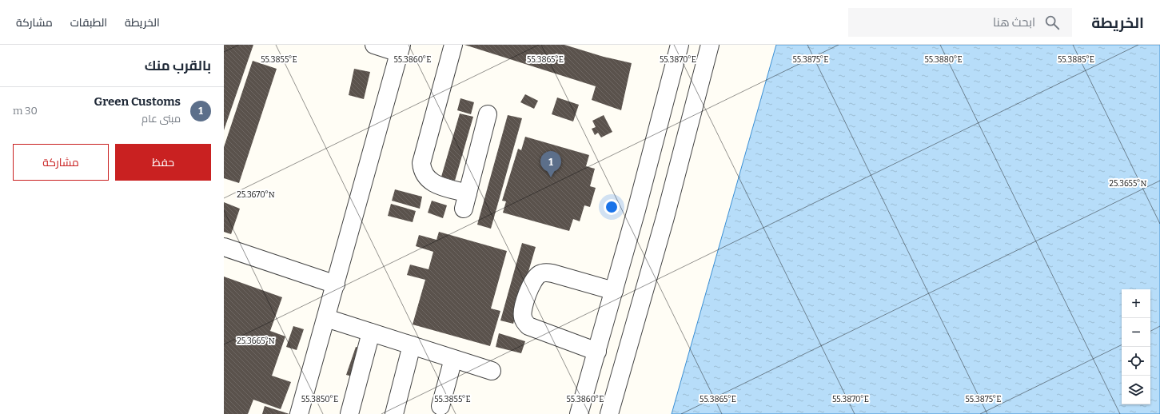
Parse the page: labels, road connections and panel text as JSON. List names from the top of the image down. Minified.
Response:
{"page":{"header":"الخريطة","search":"ابحث هنا","nav":["الخريطة","الطبقات","مشاركة"],"heading":"بالقرب منك","list":[{"mark":"1","name":"Green Customs","note":"مبنى عام","value":"30 m"}],"buttons":["حفظ","مشاركة"],"pins":"1","map_buttons":["+","−"]},"coordinates":["55.3855°E","55.3860°E","55.3865°E","55.3870°E","55.3875°E","55.3880°E","55.3885°E","25.3655°N","25.3670°N","25.3665°N","55.3850°E"]}
